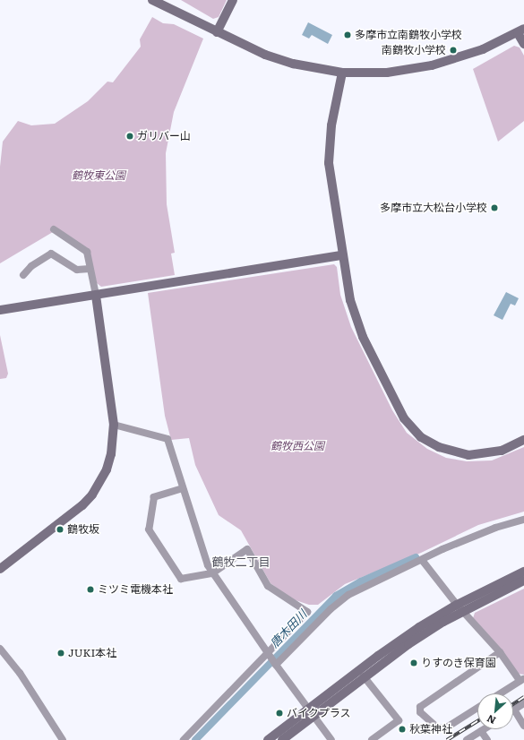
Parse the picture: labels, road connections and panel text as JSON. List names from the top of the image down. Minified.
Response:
{"districts":["鶴牧二丁目"],"water":["唐木田川"],"parks":["鶴牧東公園","鶴牧西公園"],"places":["多摩市立南鶴牧小学校","南鶴牧小学校","ガリバー山","多摩市立大松台小学校","鶴牧坂","ミツミ電機本社","JUKI本社","りすのき保育園","バイクプラス","秋葉神社"],"north":"bottom left"}
